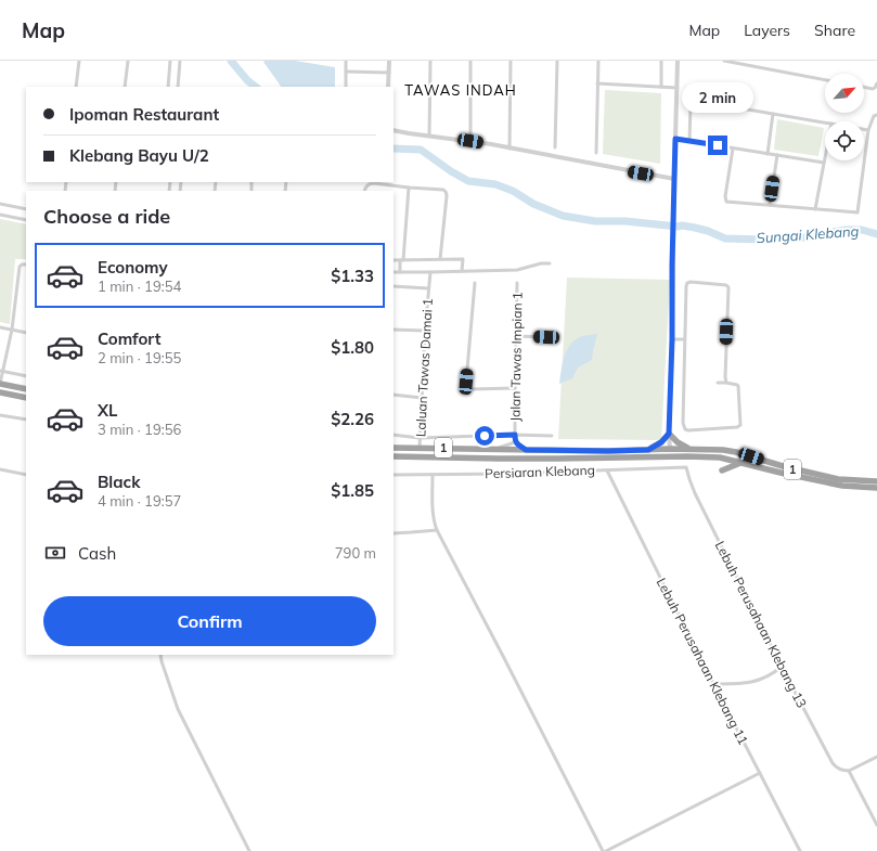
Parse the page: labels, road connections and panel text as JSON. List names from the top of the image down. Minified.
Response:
{"streets":{"highway":["1"],"street":["Jalan Tawas Impian 1","Laluan Tawas Damai 1","Persiaran Klebang","Lebuh Perusahaan Klebang 13","Lebuh Perusahaan Klebang 11"]},"crossings":[["Jalan Tawas Impian 1","1"],["Laluan Tawas Damai 1","1"],["Persiaran Klebang","Lebuh Perusahaan Klebang 13"],["Persiaran Klebang","Lebuh Perusahaan Klebang 11"]],"districts":["TAWAS INDAH"],"water":["Sungai Klebang"],"north":"top right","page":{"header":"Map","nav":["Map","Layers","Share"],"bubble":"2 min","banner":["Ipoman Restaurant","Klebang Bayu U/2"],"heading":"Choose a ride","list":[{"name":"Economy","note":"1 min · 19:54","value":"$1.33"},{"name":"Comfort","note":"2 min · 19:55","value":"$1.80"},{"name":"XL","note":"3 min · 19:56","value":"$2.26"},{"name":"Black","note":"4 min · 19:57","value":"$1.85"}],"pay":["Cash","790 m"],"buttons":"Confirm"}}
